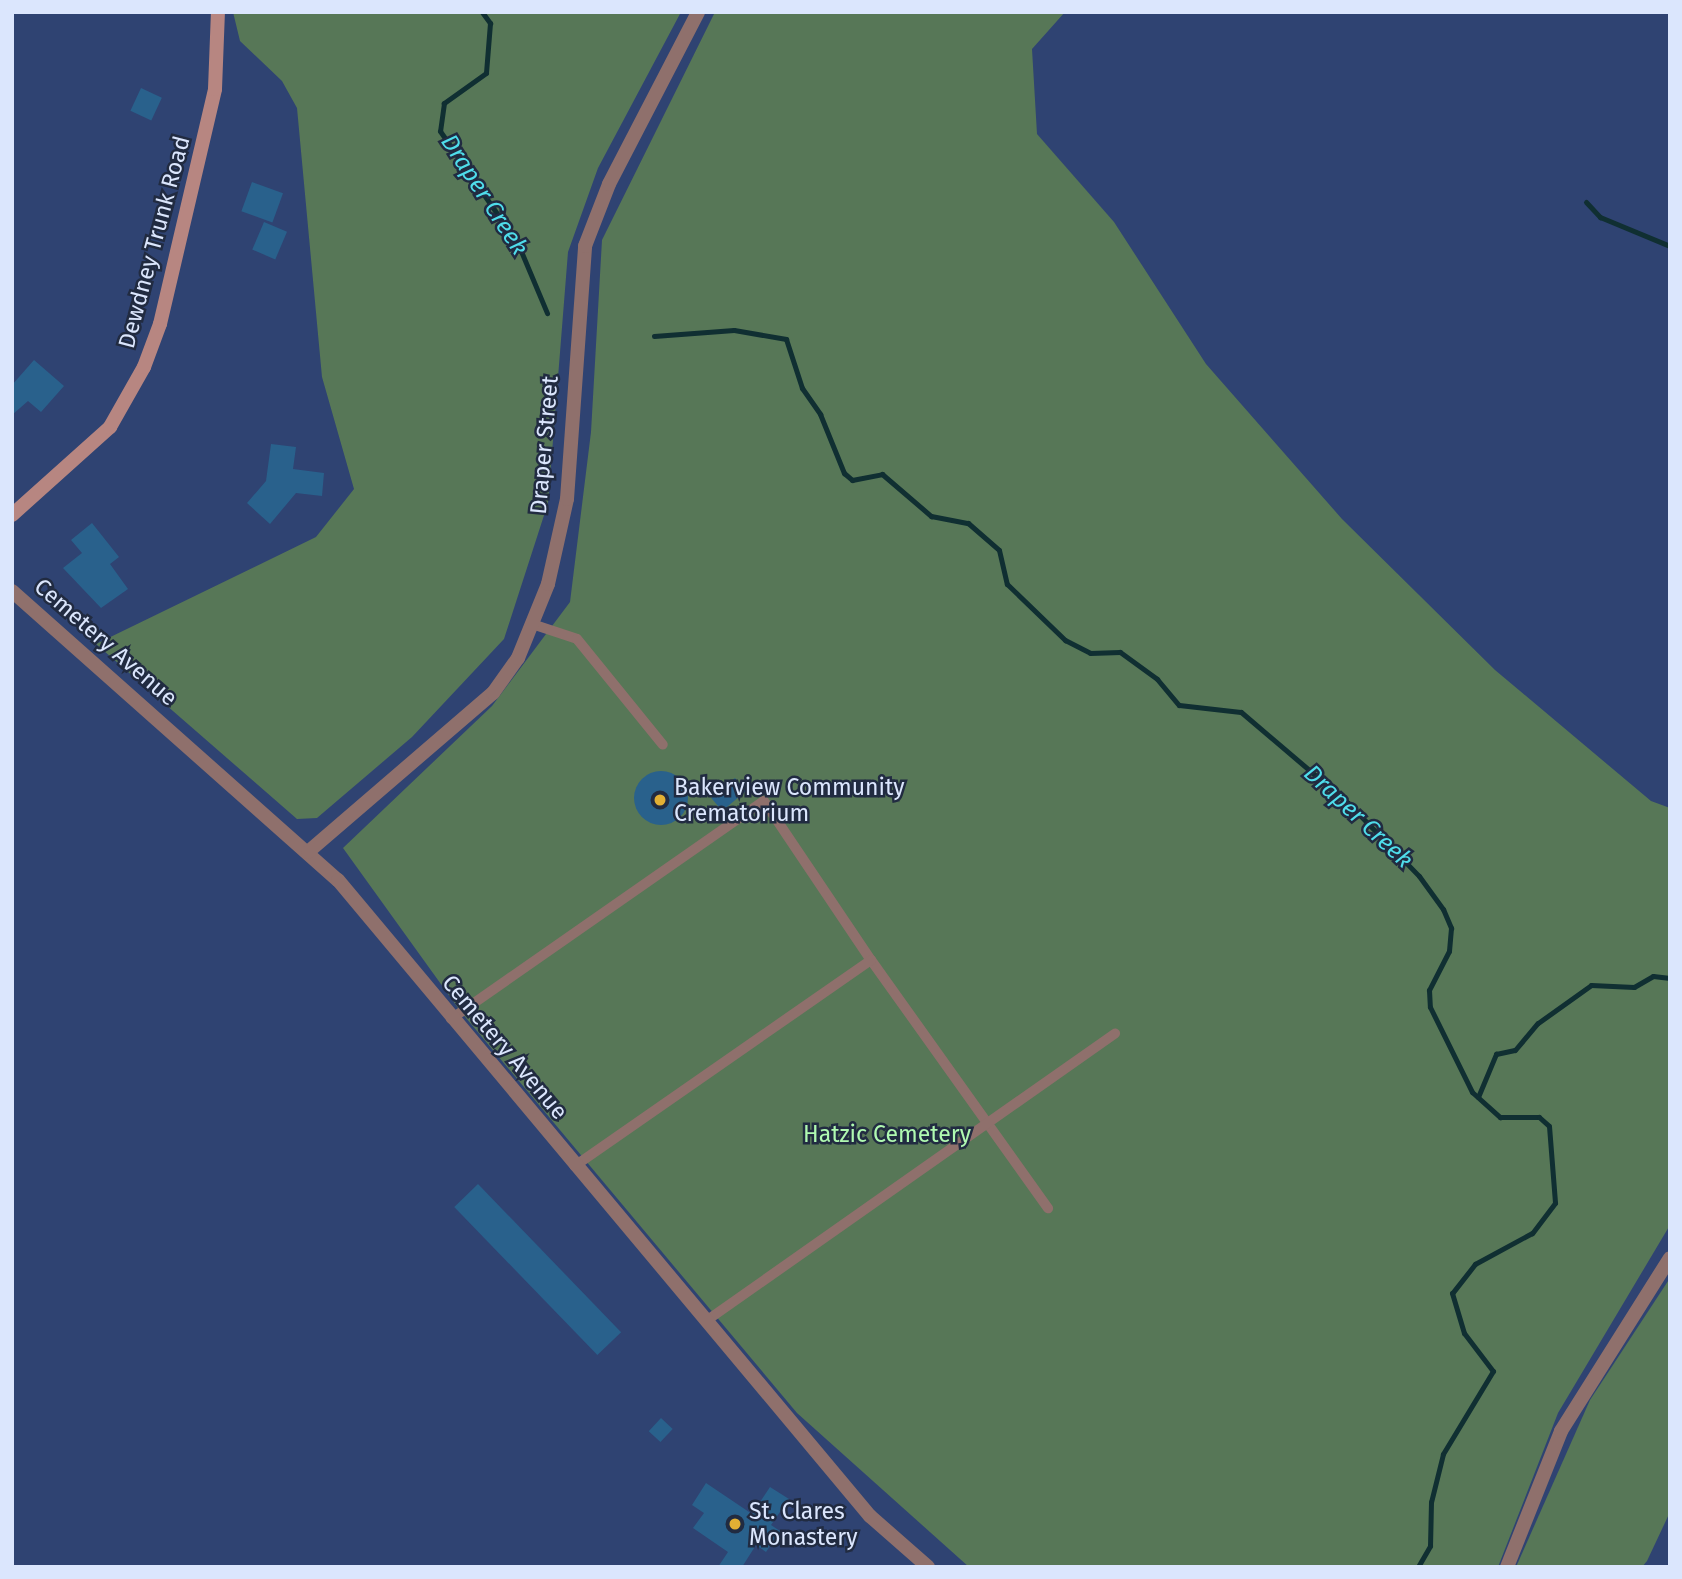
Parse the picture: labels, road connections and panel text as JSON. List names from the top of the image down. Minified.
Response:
{"streets":{"main road":["Dewdney Trunk Road"],"street":["Draper Street","Cemetery Avenue"]},"crossings":[["Draper Street","Cemetery Avenue"]],"water":["Draper Creek"],"parks":["Hatzic Cemetery"],"places":["Bakerview Community Crematorium","St. Clares Monastery"]}
